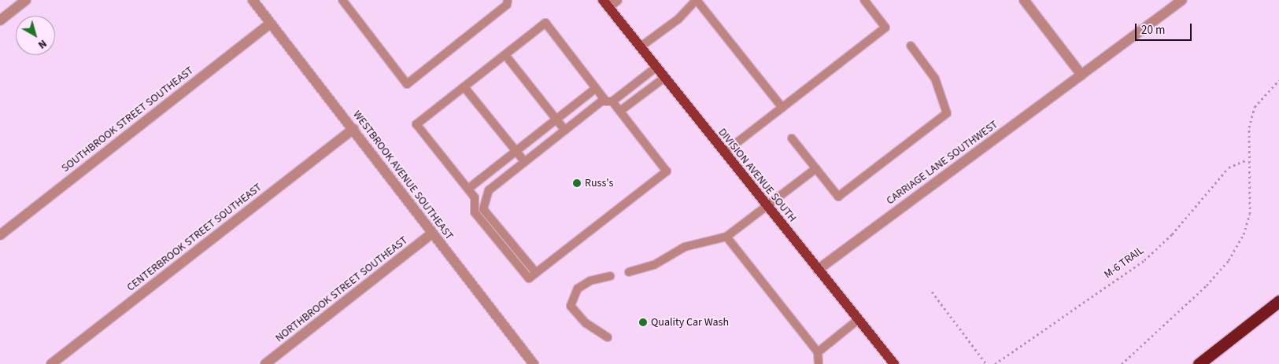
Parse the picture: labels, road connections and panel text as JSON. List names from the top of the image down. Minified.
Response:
{"streets":{"main road":["DIVISION AVENUE SOUTH"],"street":["SOUTHBROOK STREET SOUTHEAST","CARRIAGE LANE SOUTHWEST","WESTBROOK AVENUE SOUTHEAST","CENTERBROOK STREET SOUTHEAST","NORTHBROOK STREET SOUTHEAST"],"path":["M-6 TRAIL"]},"crossings":[["SOUTHBROOK STREET SOUTHEAST","WESTBROOK AVENUE SOUTHEAST"],["CARRIAGE LANE SOUTHWEST","DIVISION AVENUE SOUTH"],["WESTBROOK AVENUE SOUTHEAST","CENTERBROOK STREET SOUTHEAST"],["WESTBROOK AVENUE SOUTHEAST","NORTHBROOK STREET SOUTHEAST"]],"places":["Russ's","Quality Car Wash"],"scale_bar":"20 m","north":"bottom right"}
